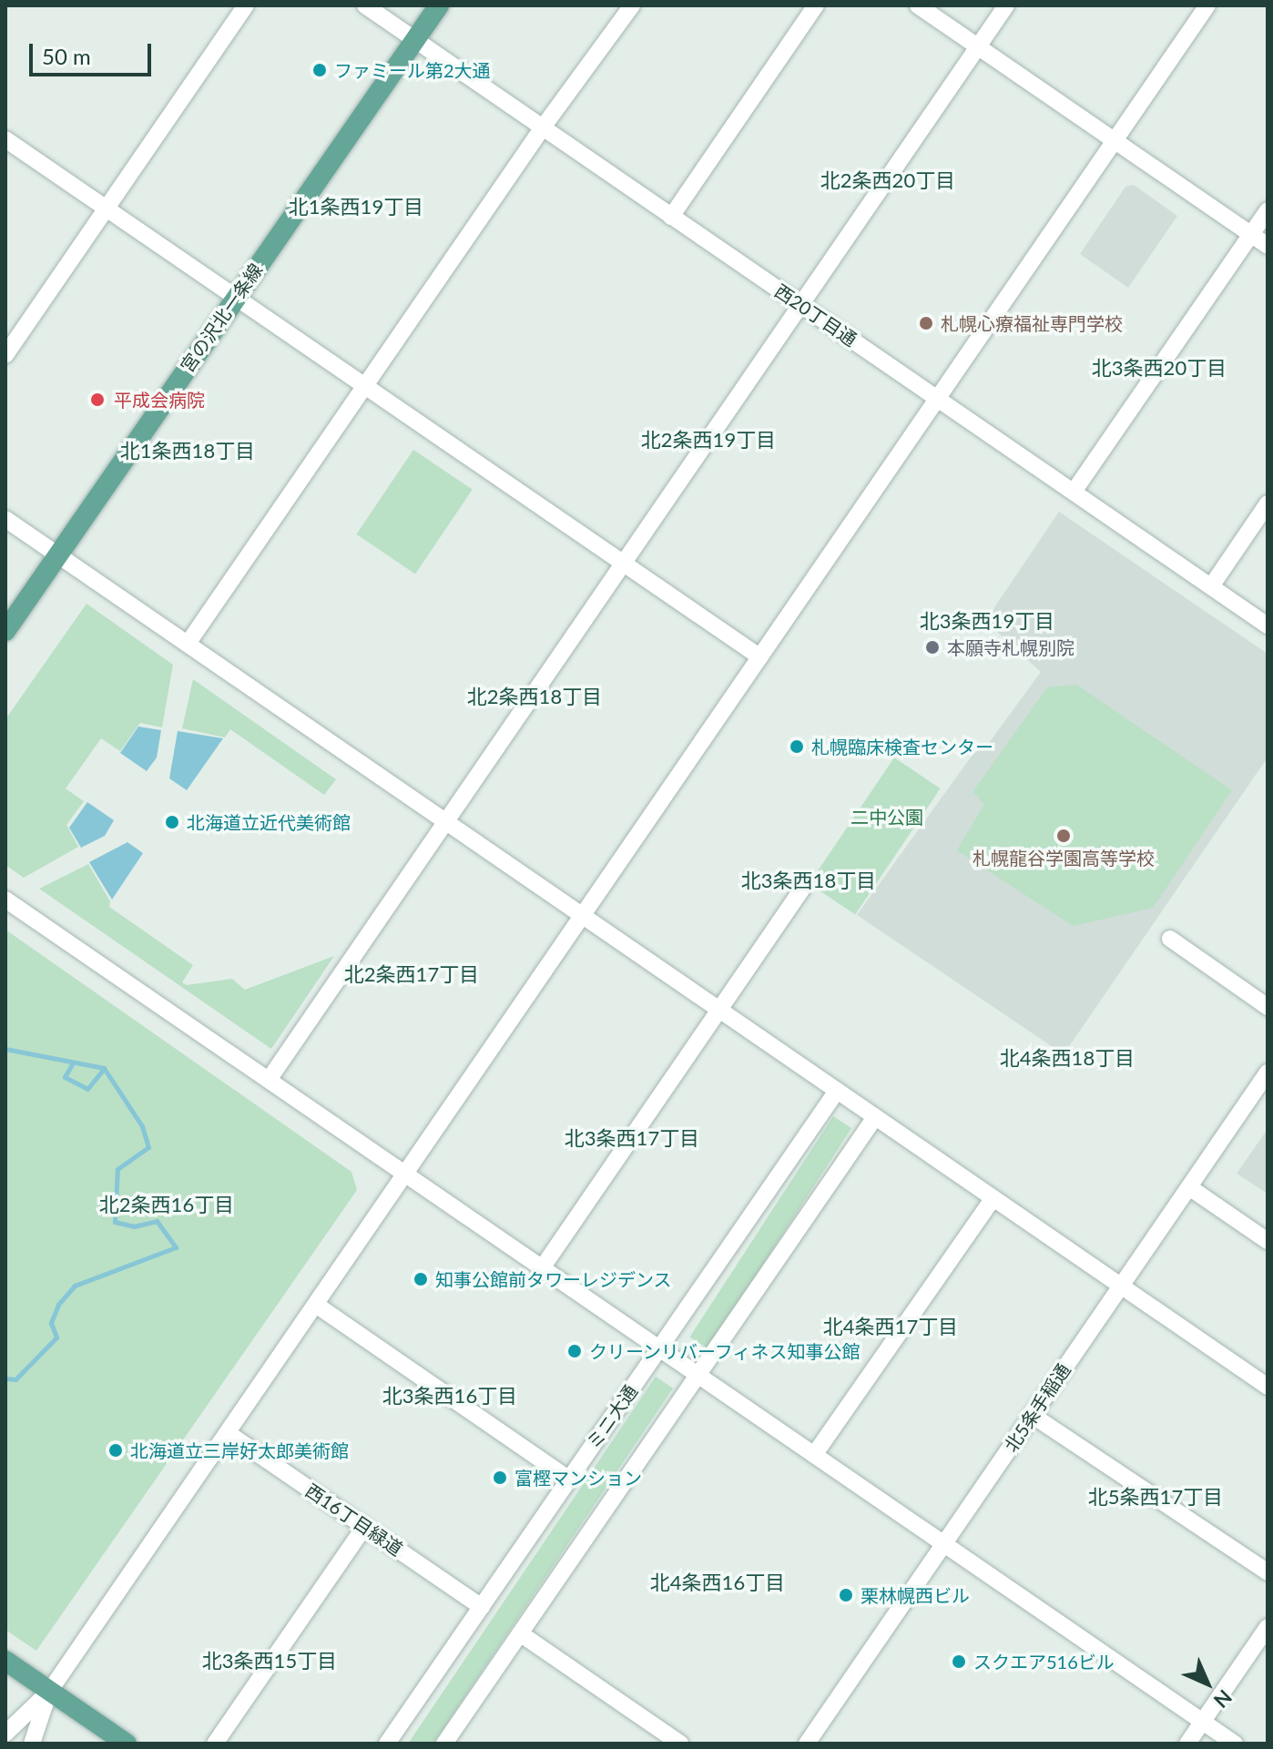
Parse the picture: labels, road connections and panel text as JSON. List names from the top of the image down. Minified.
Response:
{"streets":{"main road":["宮の沢北一条線"],"street":["西20丁目通","北5条手稲通","ミニ大通","西16丁目緑道"]},"crossings":[["西20丁目通","宮の沢北一条線"],["ミニ大通","西16丁目緑道"]],"districts":["北2条西20丁目","北1条西19丁目","北3条西20丁目","北2条西19丁目","北1条西18丁目","北3条西19丁目","北2条西18丁目","北3条西18丁目","北2条西17丁目","北4条西18丁目","北3条西17丁目","北2条西16丁目","北4条西17丁目","北3条西16丁目","北5条西17丁目","北4条西16丁目","北3条西15丁目"],"parks":["二中公園"],"places":["ファミール第2大通","札幌心療福祉専門学校","平成会病院","本願寺札幌別院","札幌臨床検査センター","北海道立近代美術館","札幌龍谷学園高等学校","知事公館前タワーレジデンス","クリーンリバーフィネス知事公館","北海道立三岸好太郎美術館","富樫マンション","栗林幌西ビル","スクエア516ビル"],"scale_bar":"50 m","north":"bottom right"}
